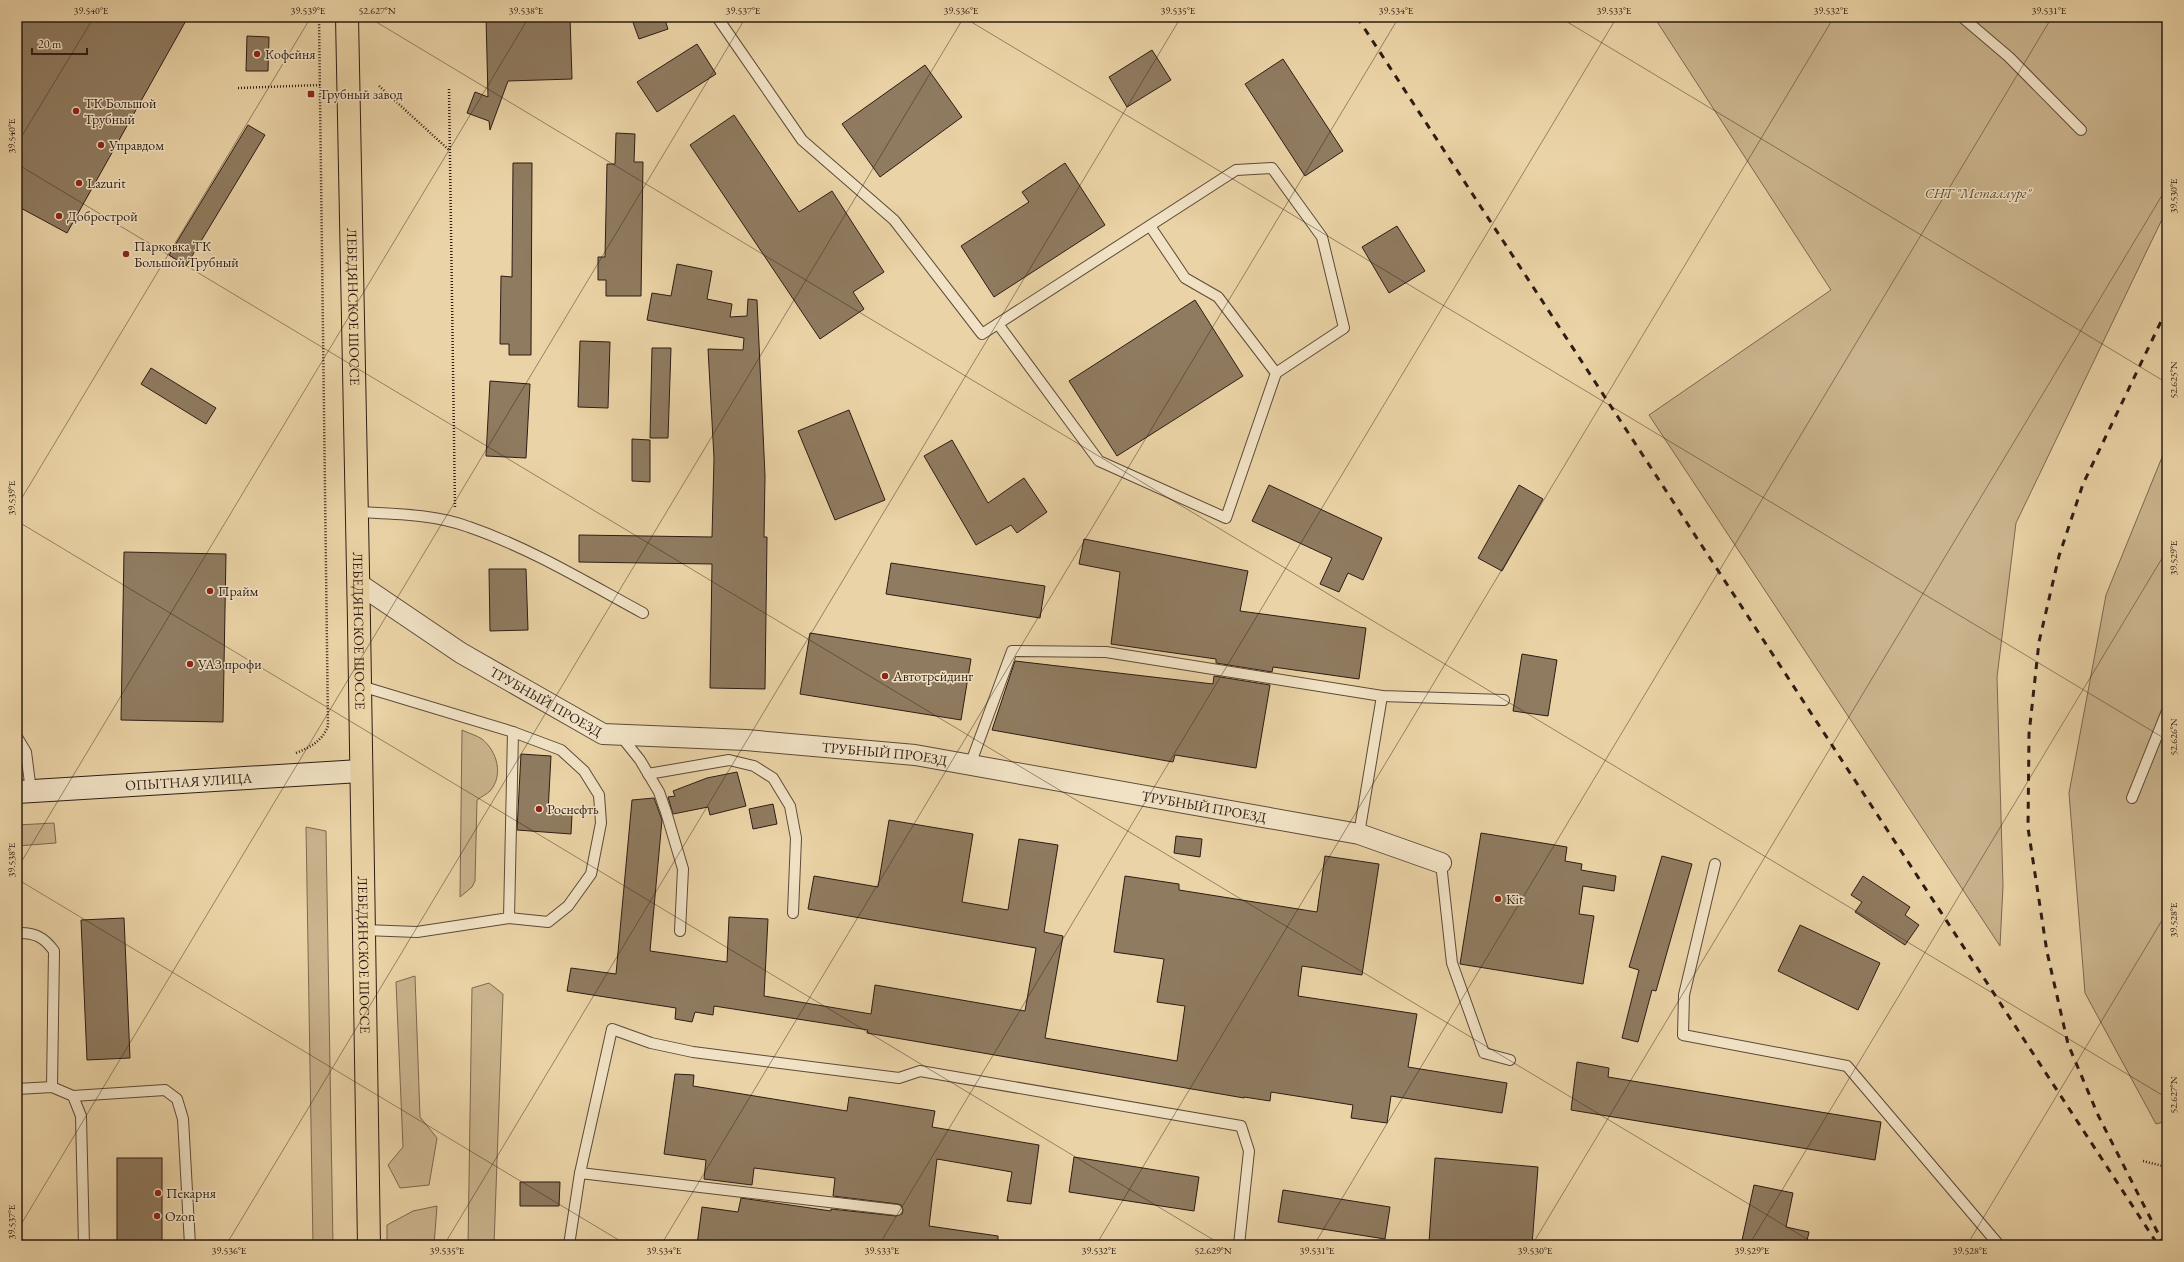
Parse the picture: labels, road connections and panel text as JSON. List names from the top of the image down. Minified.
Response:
{"streets":{"main road":["ЛЕБЕДЯНСКОЕ ШОССЕ"],"street":["ТРУБНЫЙ ПРОЕЗД","ОПЫТНАЯ УЛИЦА"]},"crossings":[["ЛЕБЕДЯНСКОЕ ШОССЕ","ТРУБНЫЙ ПРОЕЗД"],["ЛЕБЕДЯНСКОЕ ШОССЕ","ОПЫТНАЯ УЛИЦА"]],"parks":["СНТ \"Металлург\""],"places":{"other":["Кофейня","ТК Большой Трубный","Управдом","Lazurit","Добрострой","Парковка ТК Большой Трубный","Прайм","УАЗ профи","Автотрейдинг","Роснефть","Kit","Пекарня","Ozon"],"transit":["Трубный завод"]},"scale_bar":"20 m","coordinates":["39.540°E","39.539°E","52.627°N","39.538°E","39.537°E","39.536°E","39.535°E","39.534°E","39.533°E","39.532°E","39.531°E","39.530°E","52.625°N","39.529°E","52.626°N","39.528°E","52.629°N"]}
